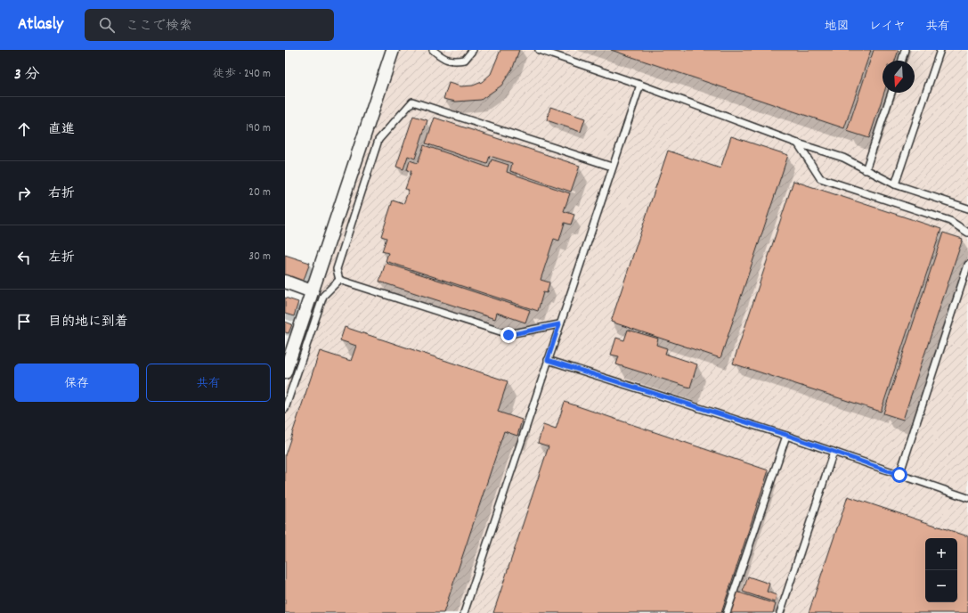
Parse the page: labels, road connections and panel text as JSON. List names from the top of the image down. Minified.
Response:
{"north":"bottom","page":{"header":"Atlasly","search":"ここで検索","nav":["地図","レイヤ","共有"],"heading":["3 分","徒歩 · 240 m"],"list":[["直進","190 m"],["右折","20 m"],["左折","30 m"],"目的地に到着"],"buttons":["保存","共有"],"map_buttons":["+","−"]}}
